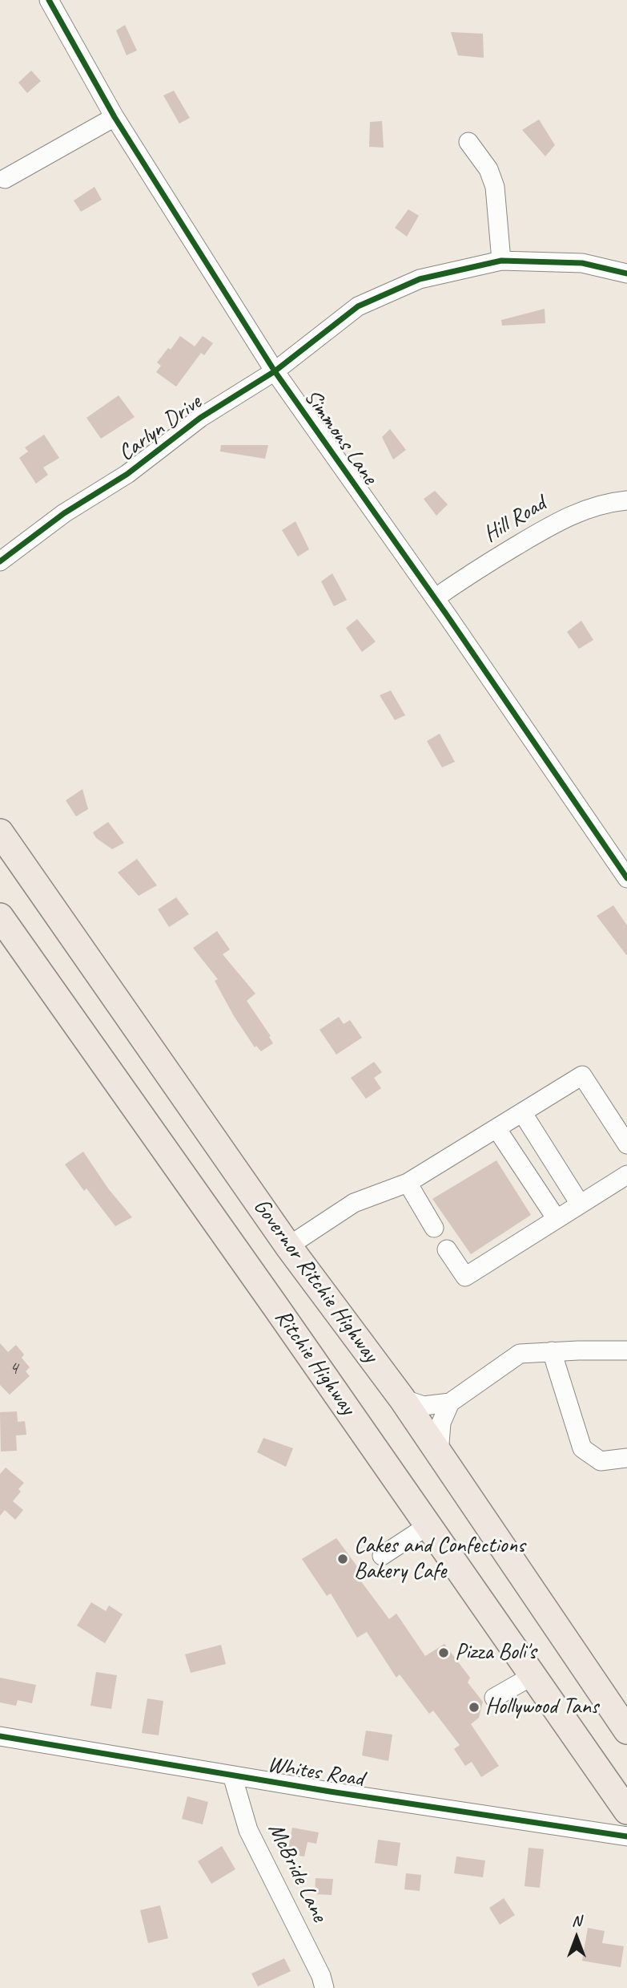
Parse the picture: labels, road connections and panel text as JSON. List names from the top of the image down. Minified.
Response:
{"streets":{"highway":["Governor Ritchie Highway","Ritchie Highway"],"street":["Carlyn Drive","Simmons Lane","Hill Road","Whites Road","McBride Lane"]},"crossings":[["Carlyn Drive","Simmons Lane"],["Simmons Lane","Hill Road"],["Whites Road","McBride Lane"]],"places":["Cakes and Confections Bakery Cafe","Pizza Boli's","Hollywood Tans"],"house_numbers":["4"],"north":"top"}
